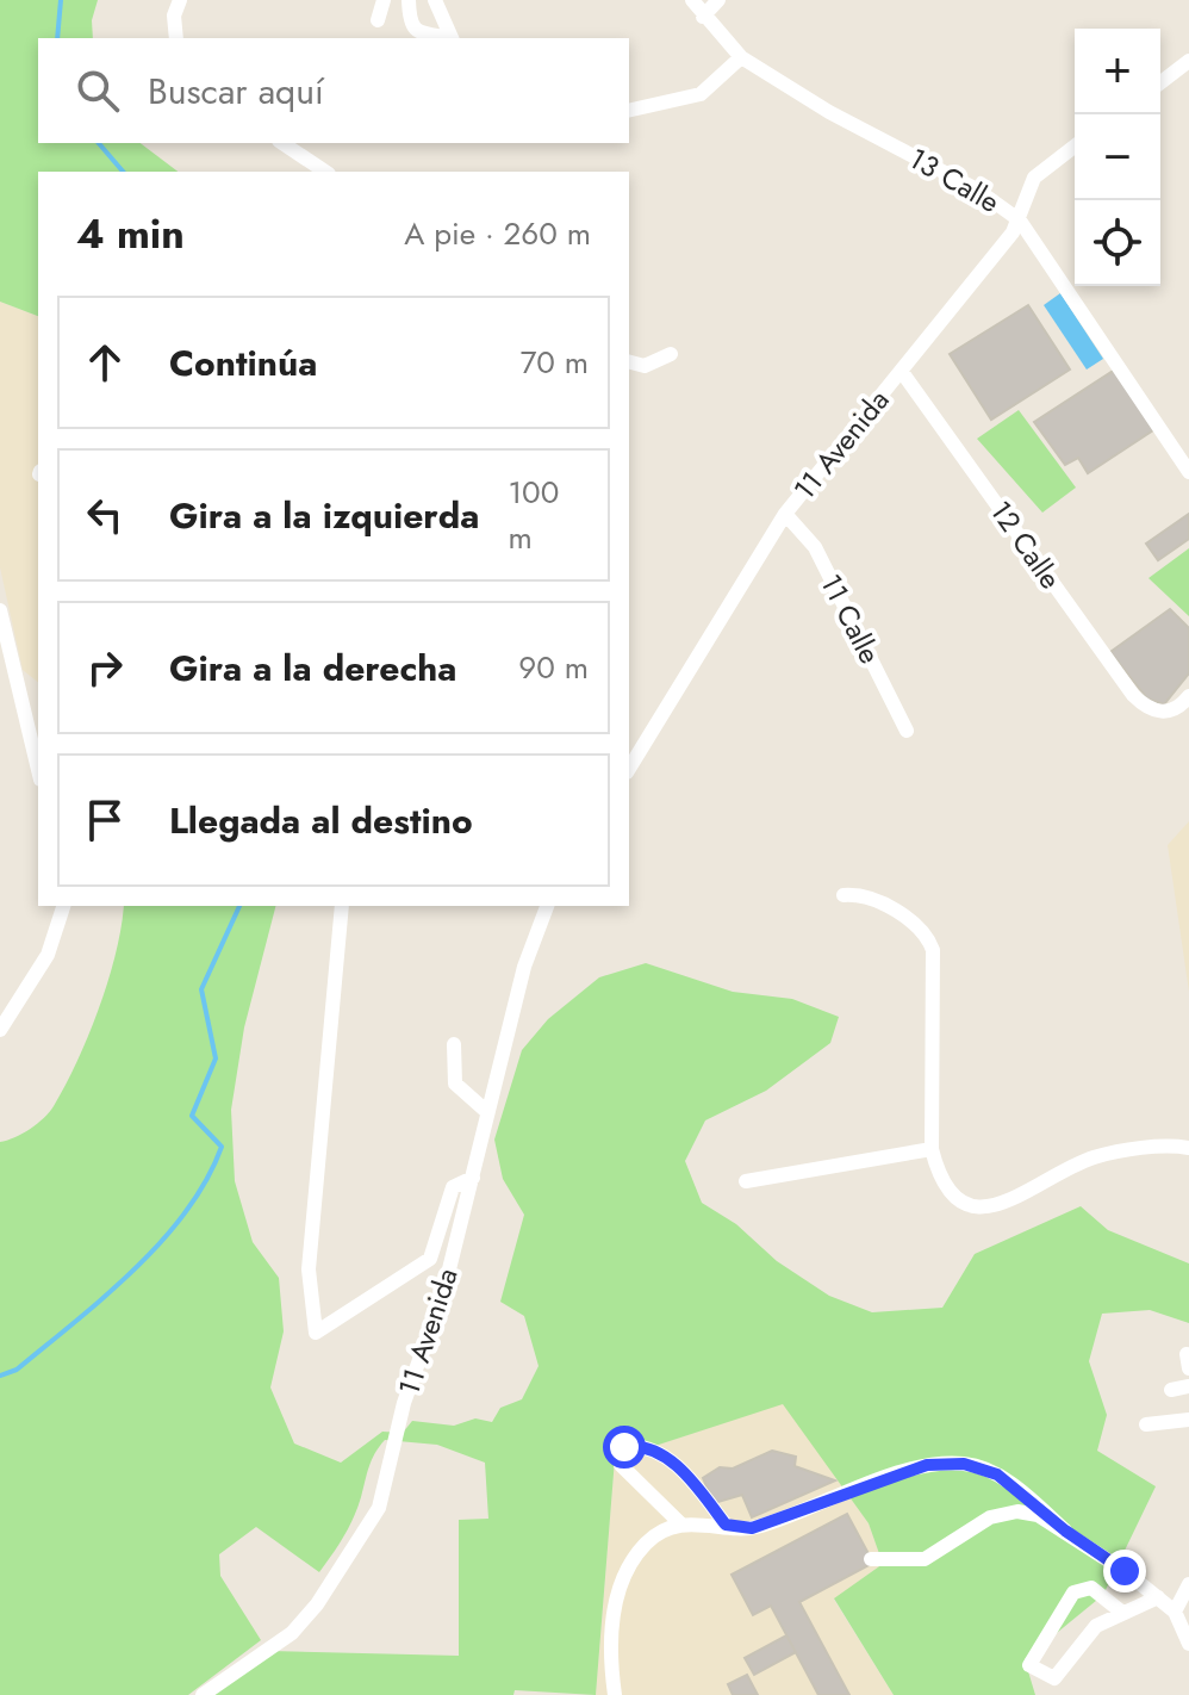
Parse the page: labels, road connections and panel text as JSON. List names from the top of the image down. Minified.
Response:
{"streets":{"street":["13 Calle","11 Avenida","12 Calle","11 Calle"]},"crossings":[["13 Calle","11 Avenida"],["11 Avenida","12 Calle"],["11 Avenida","11 Calle"]],"page":{"map_buttons":["+","−"],"search":"Buscar aquí","heading":["4 min","A pie · 260 m"],"list":[["Continúa","70 m"],["Gira a la izquierda","100 m"],["Gira a la derecha","90 m"],"Llegada al destino"]}}
